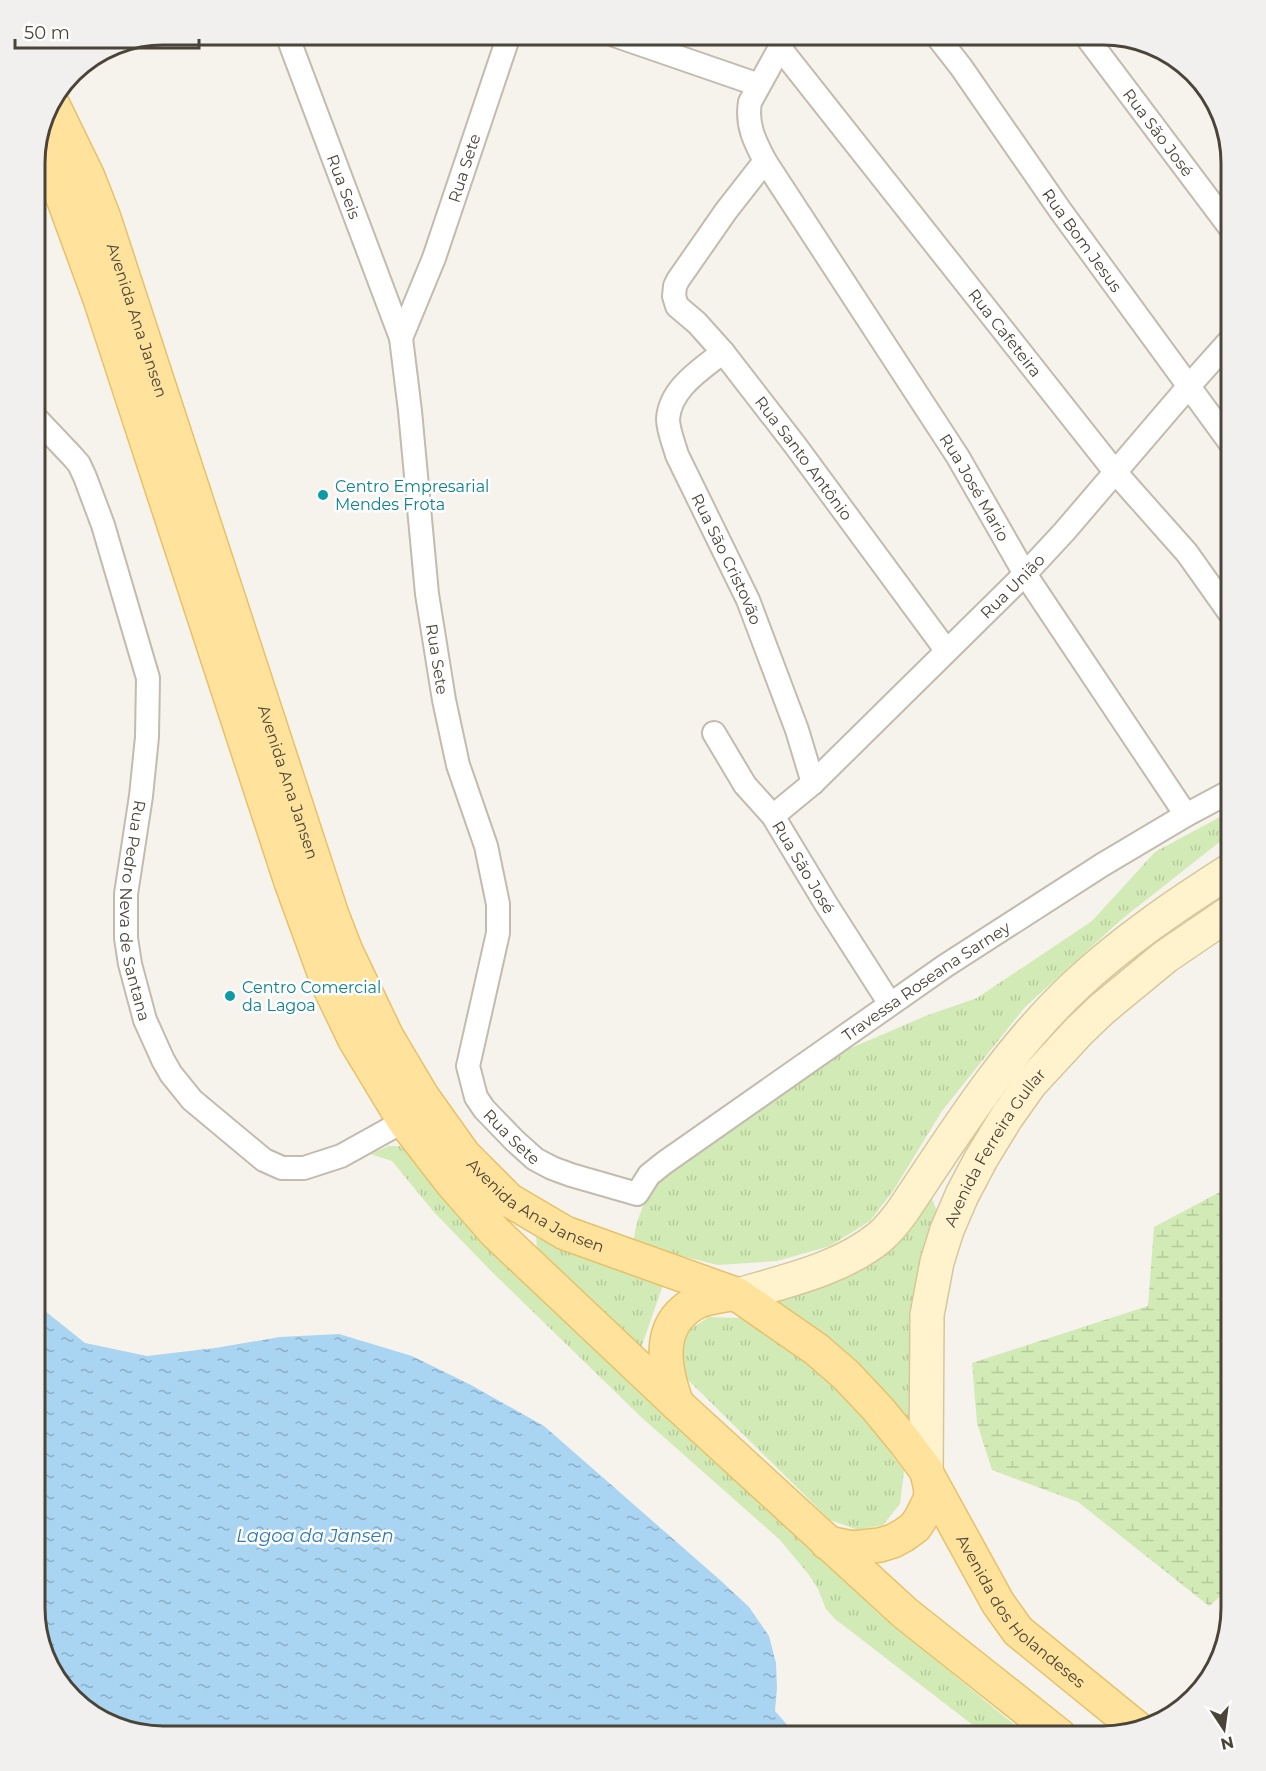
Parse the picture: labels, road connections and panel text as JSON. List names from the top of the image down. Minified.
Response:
{"streets":{"main road":["Avenida Ana Jansen","Avenida Ferreira Gullar","Avenida dos Holandeses"],"street":["Rua São José","Rua Sete","Rua Seis","Rua Bom Jesus","Rua Cafeteira","Rua Santo Antônio","Rua José Mario","Rua São Cristovão","Rua União","Rua Pedro Neva de Santana","Travessa Roseana Sarney"]},"crossings":[["Rua São José","Rua União"],["Rua São José","Travessa Roseana Sarney"],["Rua Sete","Rua Seis"],["Rua Sete","Travessa Roseana Sarney"],["Rua Bom Jesus","Rua União"],["Avenida Ana Jansen","Rua Pedro Neva de Santana"],["Avenida Ana Jansen","Avenida Ferreira Gullar"],["Avenida Ana Jansen","Avenida dos Holandeses"],["Rua Cafeteira","Rua União"],["Rua Santo Antônio","Rua José Mario"],["Rua Santo Antônio","Rua São Cristovão"],["Rua Santo Antônio","Rua União"],["Rua José Mario","Rua União"],["Rua José Mario","Travessa Roseana Sarney"],["Rua São Cristovão","Rua União"],["Avenida Ferreira Gullar","Avenida dos Holandeses"]],"water":["Lagoa da Jansen"],"places":["Centro Empresarial Mendes Frota","Centro Comercial da Lagoa"],"scale_bar":"50 m","north":"bottom"}
